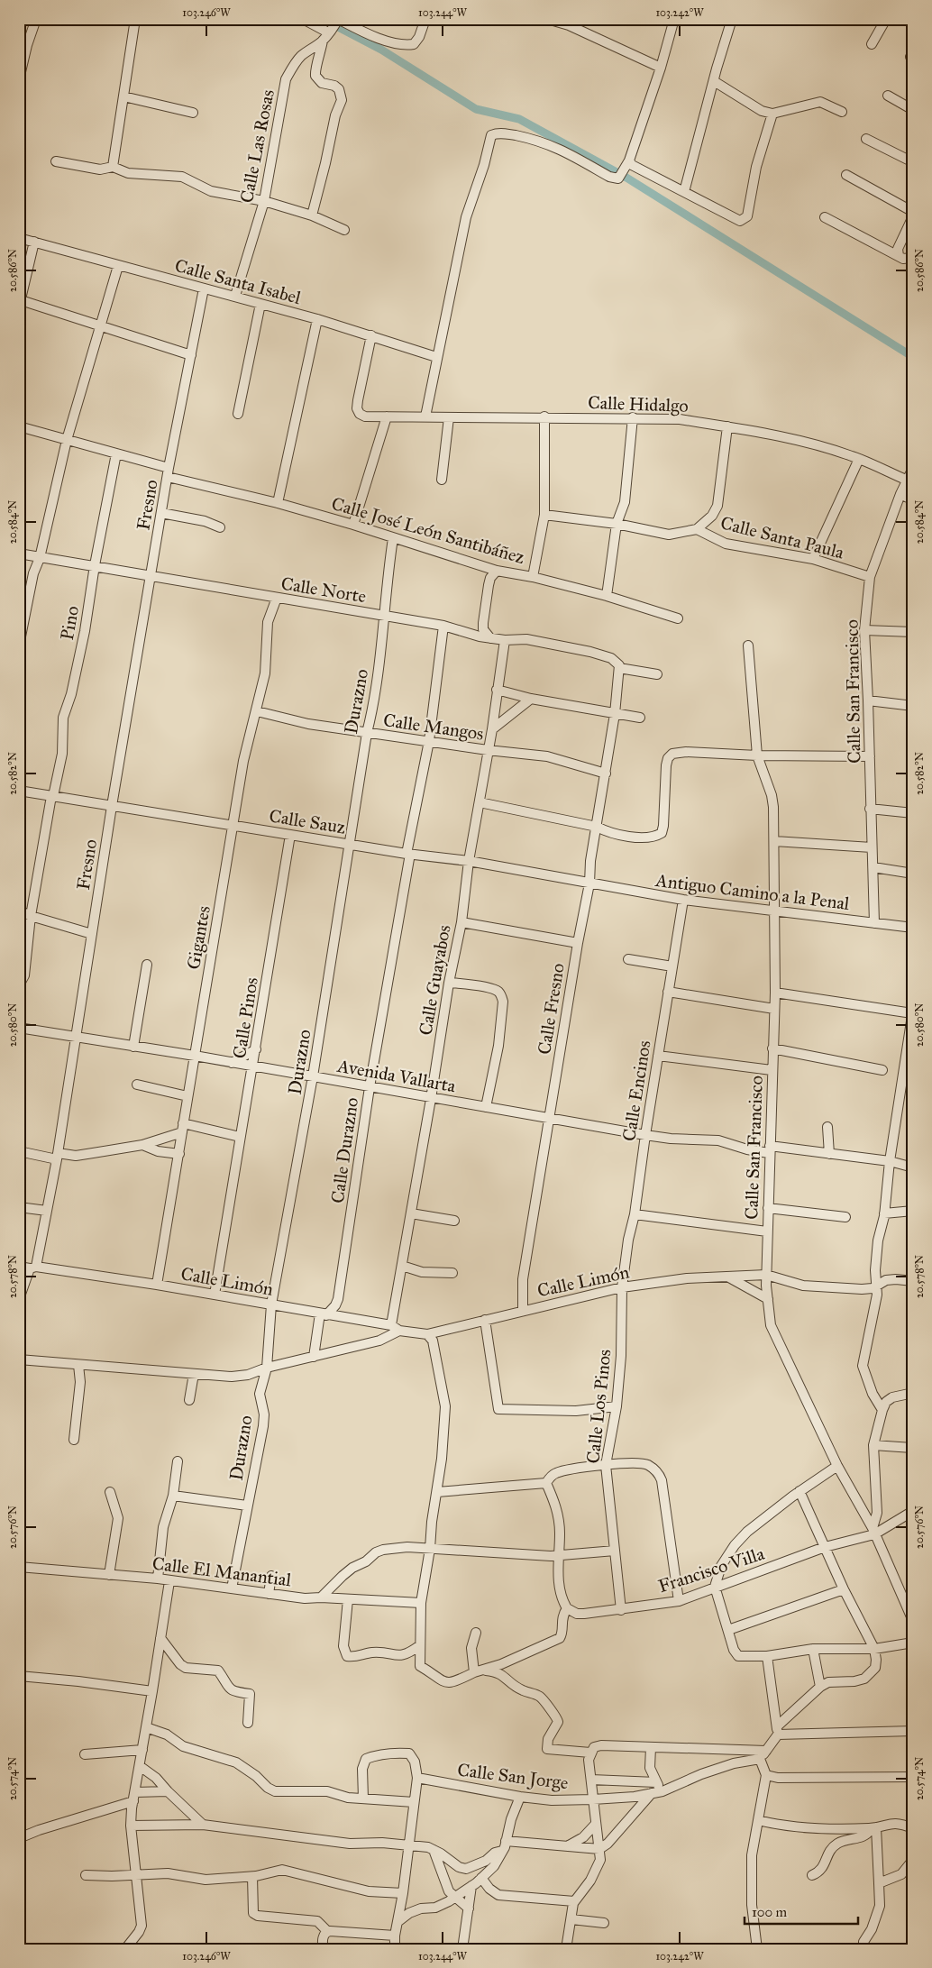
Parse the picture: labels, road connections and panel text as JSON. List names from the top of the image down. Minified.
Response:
{"streets":{"street":["Calle Las Rosas","Calle Santa Isabel","Calle Hidalgo","Fresno","Calle José León Santibáñez","Calle Santa Paula","Calle Norte","Pino","Calle San Francisco","Durazno","Calle Mangos","Calle Sauz","Antiguo Camino a la Penal","Gigantes","Calle Guayabos","Calle Fresno","Calle Pinos","Avenida Vallarta","Calle Encinos","Calle Durazno","Calle Limón","Calle Los Pinos","Francisco Villa","Calle El Manantial","Calle San Jorge"]},"crossings":[["Calle Las Rosas","Calle Santa Isabel"],["Calle Santa Isabel","Calle Hidalgo"],["Calle Hidalgo","Calle San Francisco"],["Fresno","Calle José León Santibáñez"],["Fresno","Calle Norte"],["Fresno","Calle Sauz"],["Fresno","Avenida Vallarta"],["Fresno","Calle Limón"],["Calle José León Santibáñez","Pino"],["Calle José León Santibáñez","Durazno"],["Calle Santa Paula","Calle San Francisco"],["Calle Norte","Pino"],["Calle Norte","Durazno"],["Calle Norte","Gigantes"],["Calle Norte","Calle Guayabos"],["Calle Norte","Calle Fresno"],["Calle Norte","Calle Durazno"],["Pino","Calle Sauz"],["Calle San Francisco","Antiguo Camino a la Penal"],["Calle San Francisco","Avenida Vallarta"],["Calle San Francisco","Calle Limón"],["Calle San Francisco","Francisco Villa"],["Durazno","Calle Mangos"],["Durazno","Calle Sauz"],["Durazno","Avenida Vallarta"],["Durazno","Calle Limón"],["Durazno","Calle El Manantial"],["Calle Mangos","Gigantes"],["Calle Mangos","Calle Guayabos"],["Calle Mangos","Calle Fresno"],["Calle Mangos","Calle Durazno"],["Calle Sauz","Antiguo Camino a la Penal"],["Calle Sauz","Gigantes"],["Calle Sauz","Calle Guayabos"],["Calle Sauz","Calle Fresno"],["Calle Sauz","Calle Pinos"],["Calle Sauz","Calle Durazno"],["Antiguo Camino a la Penal","Calle Fresno"],["Antiguo Camino a la Penal","Calle Encinos"],["Gigantes","Avenida Vallarta"],["Gigantes","Calle Limón"],["Calle Guayabos","Avenida Vallarta"],["Calle Guayabos","Calle Limón"],["Calle Fresno","Avenida Vallarta"],["Calle Fresno","Calle Limón"],["Calle Pinos","Avenida Vallarta"],["Calle Pinos","Calle Limón"],["Avenida Vallarta","Calle Encinos"],["Avenida Vallarta","Calle Durazno"],["Calle Encinos","Calle Limón"],["Calle Encinos","Calle Los Pinos"],["Calle Durazno","Calle Limón"],["Calle Limón","Calle Los Pinos"],["Calle Los Pinos","Francisco Villa"]],"scale_bar":"100 m","coordinates":["103.246°W","103.244°W","103.242°W","20.586°N","20.584°N","20.582°N","20.580°N","20.578°N","20.576°N","20.574°N"]}
